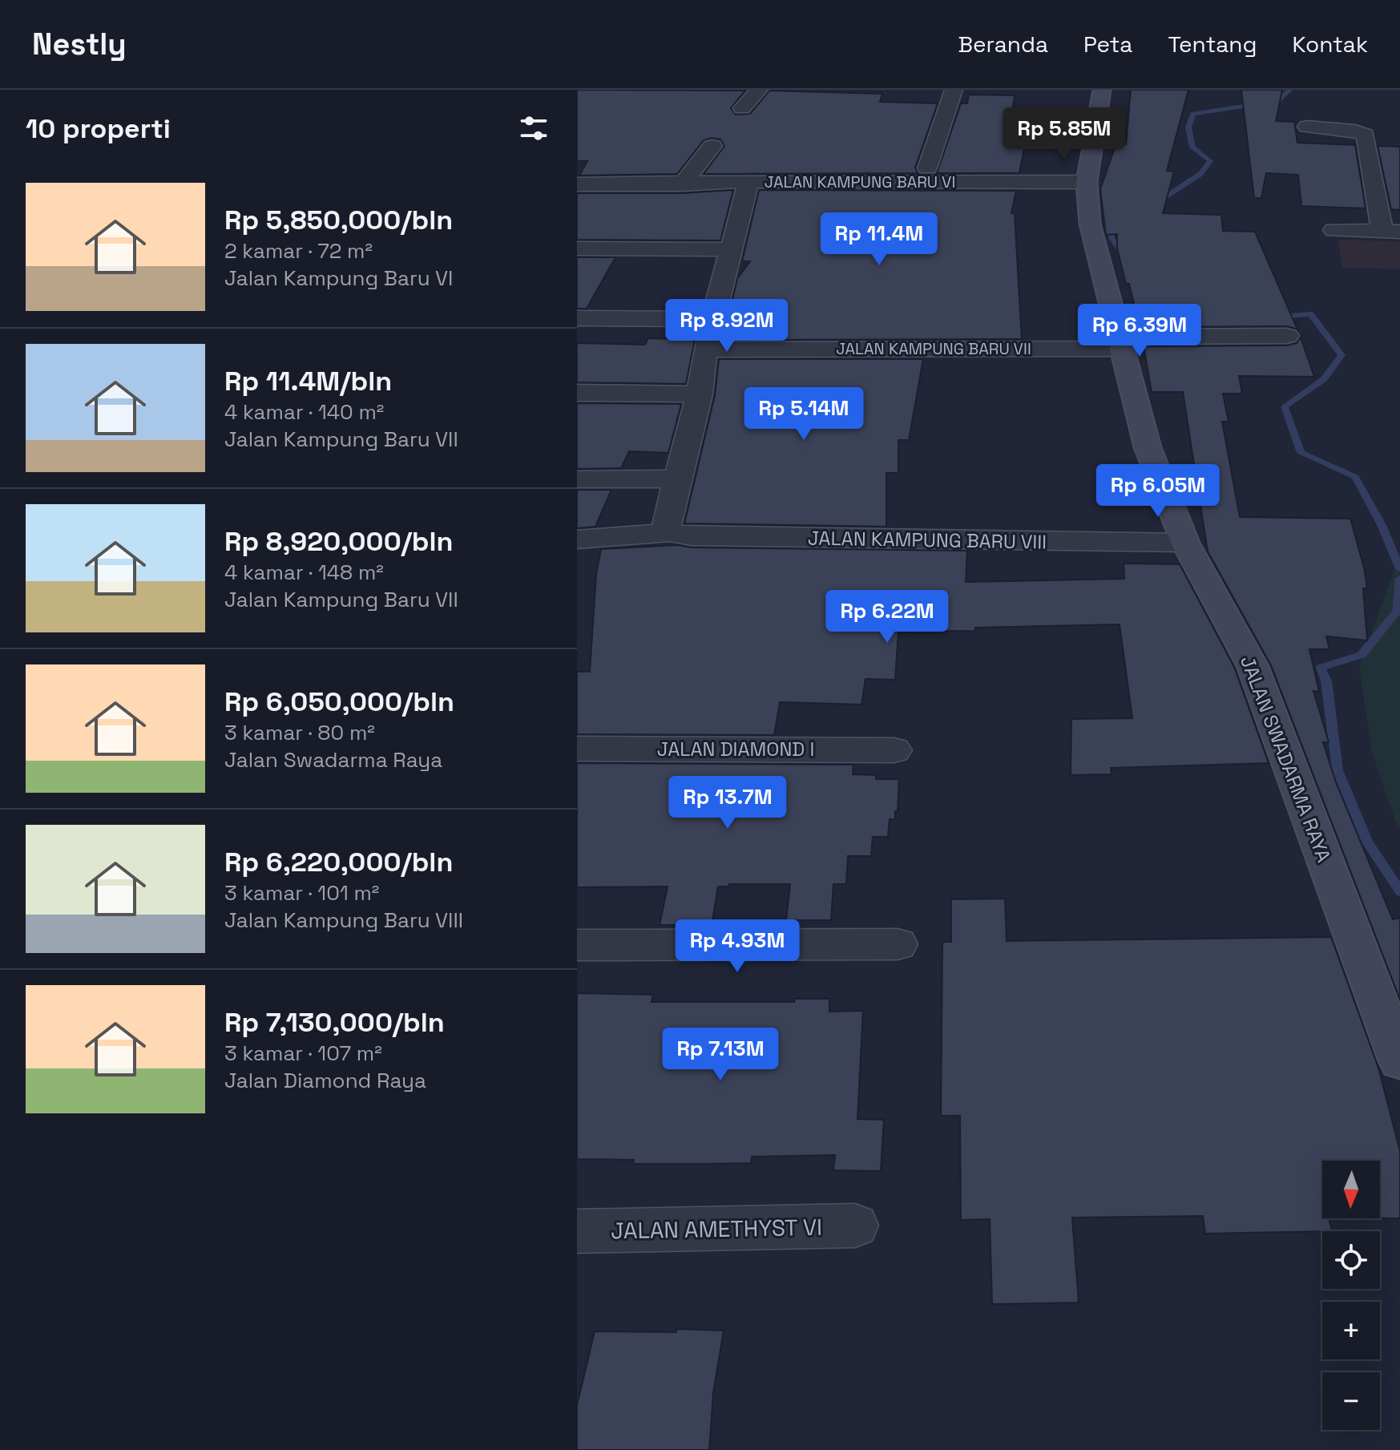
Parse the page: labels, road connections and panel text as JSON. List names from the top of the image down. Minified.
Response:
{"streets":{"main road":["JALAN SWADARMA RAYA"],"street":["JALAN KAMPUNG BARU VI","JALAN KAMPUNG BARU VII","JALAN KAMPUNG BARU VIII","JALAN DIAMOND I","JALAN AMETHYST VI"]},"crossings":[["JALAN KAMPUNG BARU VI","JALAN KAMPUNG BARU VII"],["JALAN KAMPUNG BARU VI","JALAN KAMPUNG BARU VIII"],["JALAN KAMPUNG BARU VI","JALAN SWADARMA RAYA"],["JALAN KAMPUNG BARU VII","JALAN SWADARMA RAYA"],["JALAN KAMPUNG BARU VIII","JALAN SWADARMA RAYA"]],"north":"bottom","page":{"header":"Nestly","nav":["Beranda","Peta","Tentang","Kontak"],"heading":"10 properti","price":["Rp 5.85M","Rp 11.4M","Rp 8.92M","Rp 6.39M","Rp 5.14M","Rp 6.05M","Rp 6.22M","Rp 13.7M","Rp 4.93M","Rp 7.13M"],"list":[{"name":"Rp 5,850,000/bln","note":"2 kamar · 72 m² · Jalan Kampung Baru VI"},{"name":"Rp 11.4M/bln","note":"4 kamar · 140 m² · Jalan Kampung Baru VII"},{"name":"Rp 8,920,000/bln","note":"4 kamar · 148 m² · Jalan Kampung Baru VII"},{"name":"Rp 6,050,000/bln","note":"3 kamar · 80 m² · Jalan Swadarma Raya"},{"name":"Rp 6,220,000/bln","note":"3 kamar · 101 m² · Jalan Kampung Baru VIII"},{"name":"Rp 7,130,000/bln","note":"3 kamar · 107 m² · Jalan Diamond Raya"}],"map_buttons":["+","−"]}}
